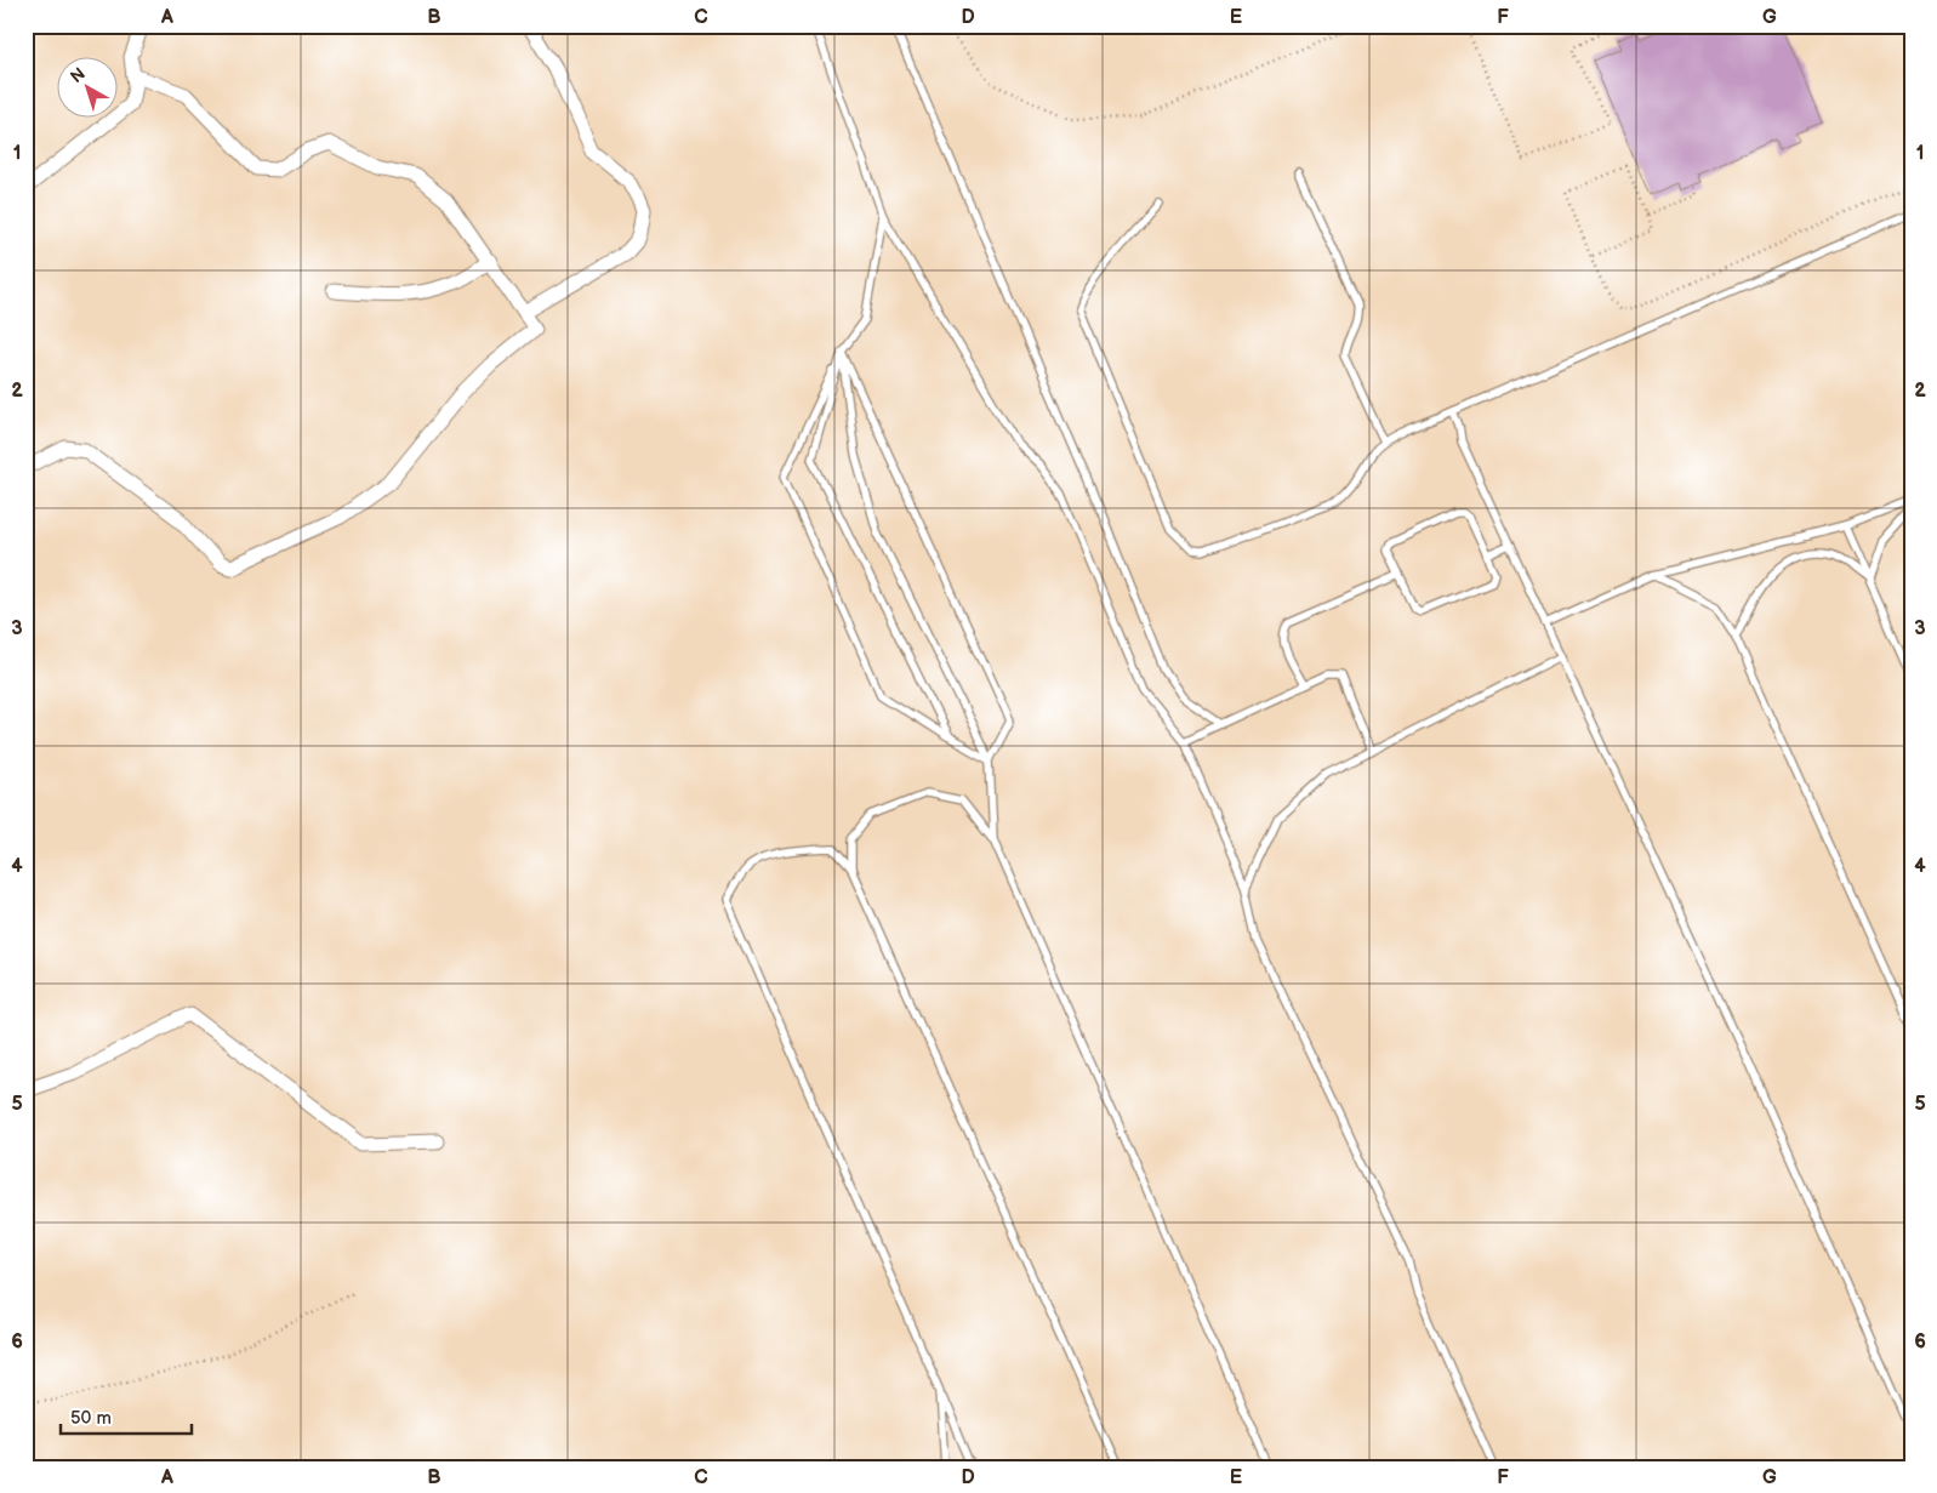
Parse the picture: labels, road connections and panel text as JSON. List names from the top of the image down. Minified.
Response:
{"scale_bar":"50 m","north":"top left","grid":{"columns":["A","B","C","D","E","F","G"],"rows":["1","2","3","4","5","6"]}}
